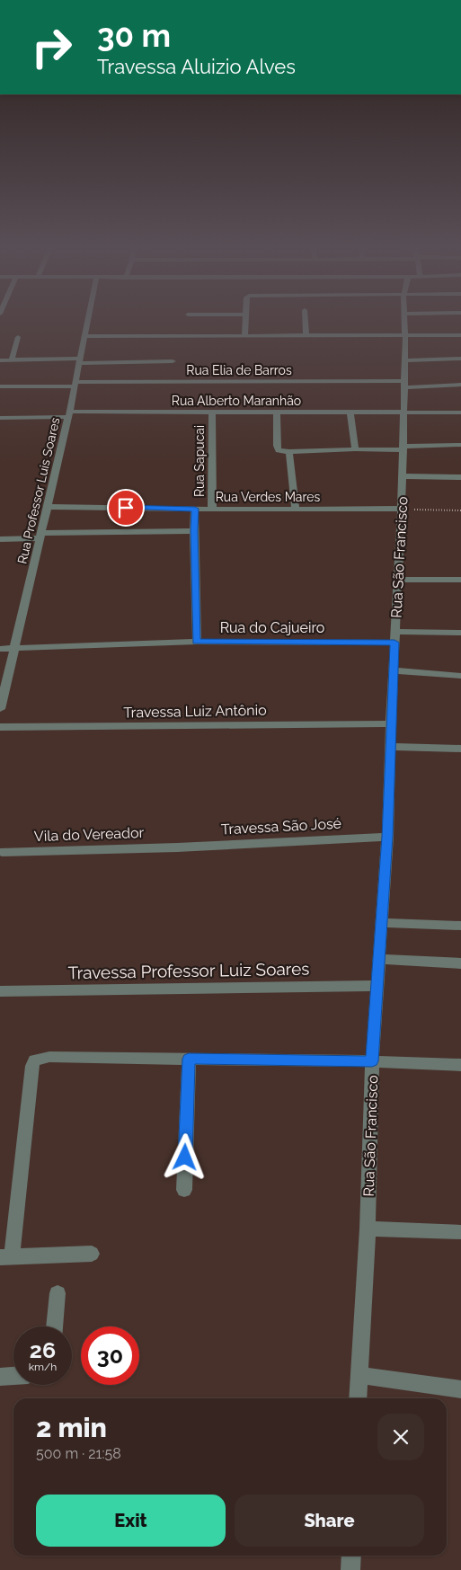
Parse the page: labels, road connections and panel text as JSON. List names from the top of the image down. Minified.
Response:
{"streets":{"street":["Rua Elia de Barros","Rua Alberto Maranhão","Rua Sapucai","Rua Professor Luis Soares","Rua Verdes Mares","Rua São Francisco","Rua do Cajueiro","Travessa Luiz Antônio","Travessa São José","Vila do Vereador","Travessa Professor Luiz Soares"]},"crossings":[["Rua Elia de Barros","Rua Professor Luis Soares"],["Rua Elia de Barros","Rua São Francisco"],["Rua Alberto Maranhão","Rua Sapucai"],["Rua Alberto Maranhão","Rua Professor Luis Soares"],["Rua Alberto Maranhão","Rua São Francisco"],["Rua Sapucai","Rua Verdes Mares"],["Rua Sapucai","Rua do Cajueiro"],["Rua Professor Luis Soares","Rua Verdes Mares"],["Rua Professor Luis Soares","Rua do Cajueiro"],["Rua Verdes Mares","Rua São Francisco"],["Rua São Francisco","Rua do Cajueiro"],["Rua São Francisco","Travessa Luiz Antônio"],["Rua São Francisco","Travessa São José"],["Rua São Francisco","Travessa Professor Luiz Soares"],["Travessa São José","Vila do Vereador"]],"page":{"turn":["30 m","Travessa Aluizio Alves"],"speed":"26 km/h","limit":"30","heading":["2 min","500 m · 21:58"],"buttons":["Exit","Share"]}}
